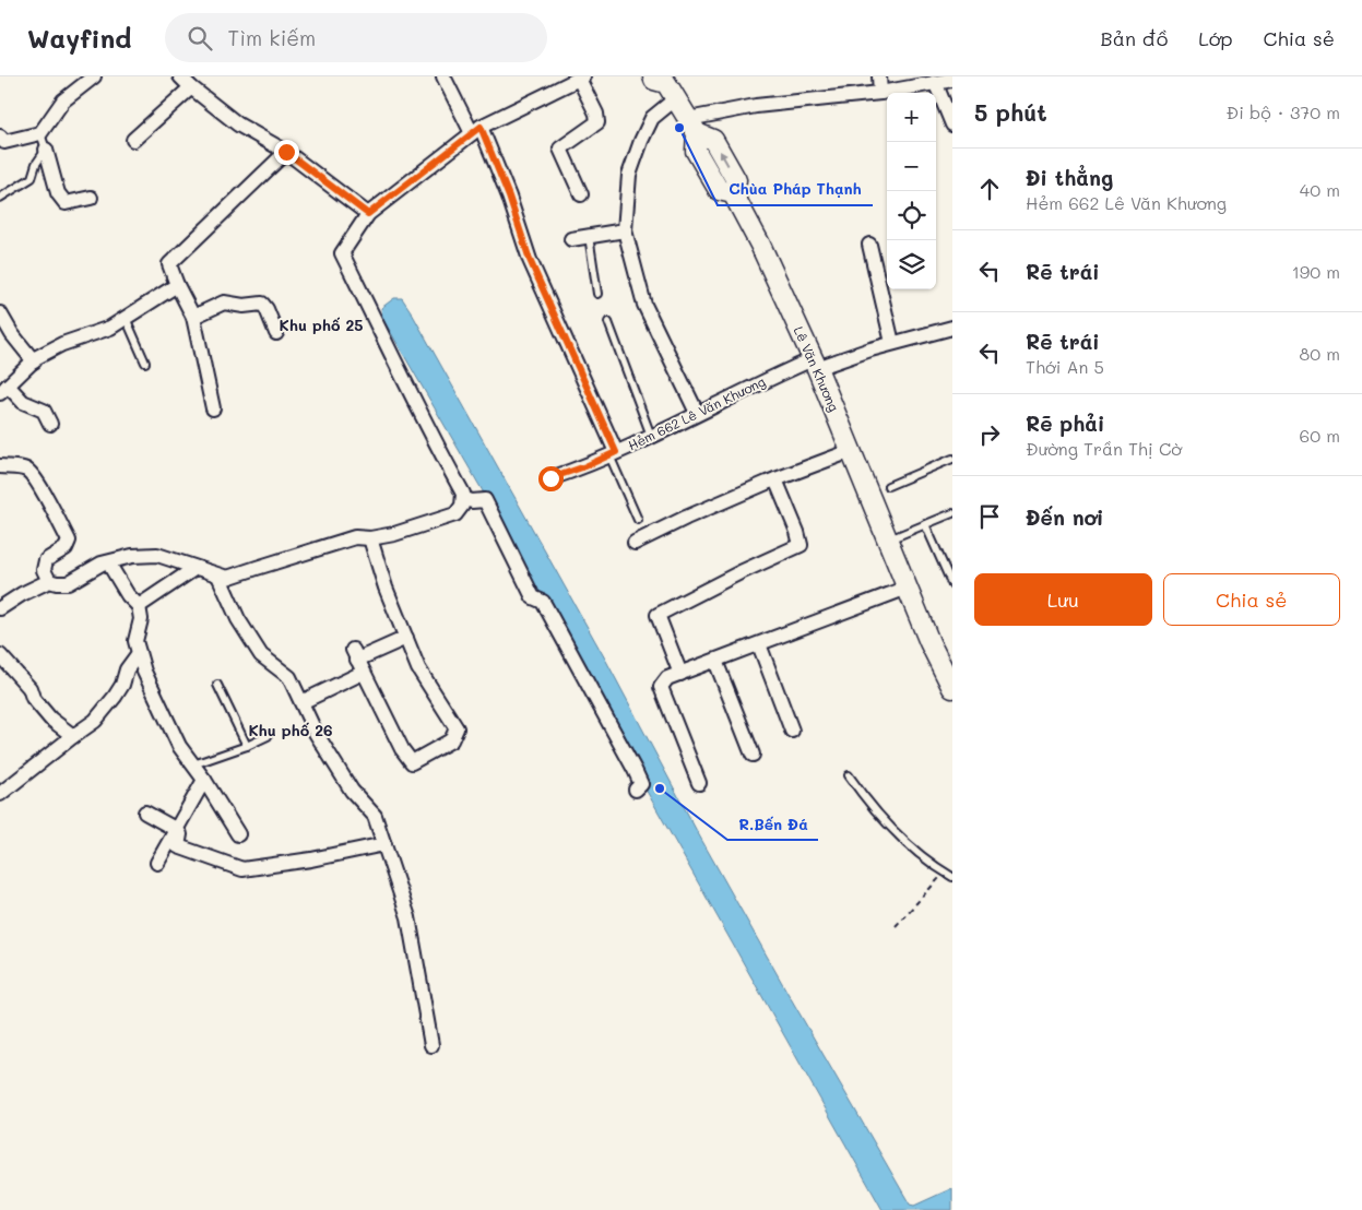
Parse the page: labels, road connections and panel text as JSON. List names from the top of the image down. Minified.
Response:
{"streets":{"main road":["Lê Văn Khương"],"street":["Hẻm 662 Lê Văn Khương"]},"crossings":[["Lê Văn Khương","Hẻm 662 Lê Văn Khương"]],"districts":["Khu phố 25","Khu phố 26"],"places":["Chùa Pháp Thạnh","R.Bến Đá"],"page":{"header":"Wayfind","search":"Tìm kiếm","nav":["Bản đồ","Lớp","Chia sẻ"],"heading":["5 phút","Đi bộ · 370 m"],"map_buttons":["+","−"],"list":[["Đi thẳng","Hẻm 662 Lê Văn Khương","40 m"],["Rẽ trái","190 m"],["Rẽ trái","Thới An 5","80 m"],["Rẽ phải","Đường Trần Thị Cờ","60 m"],"Đến nơi"],"buttons":["Lưu","Chia sẻ"]}}
